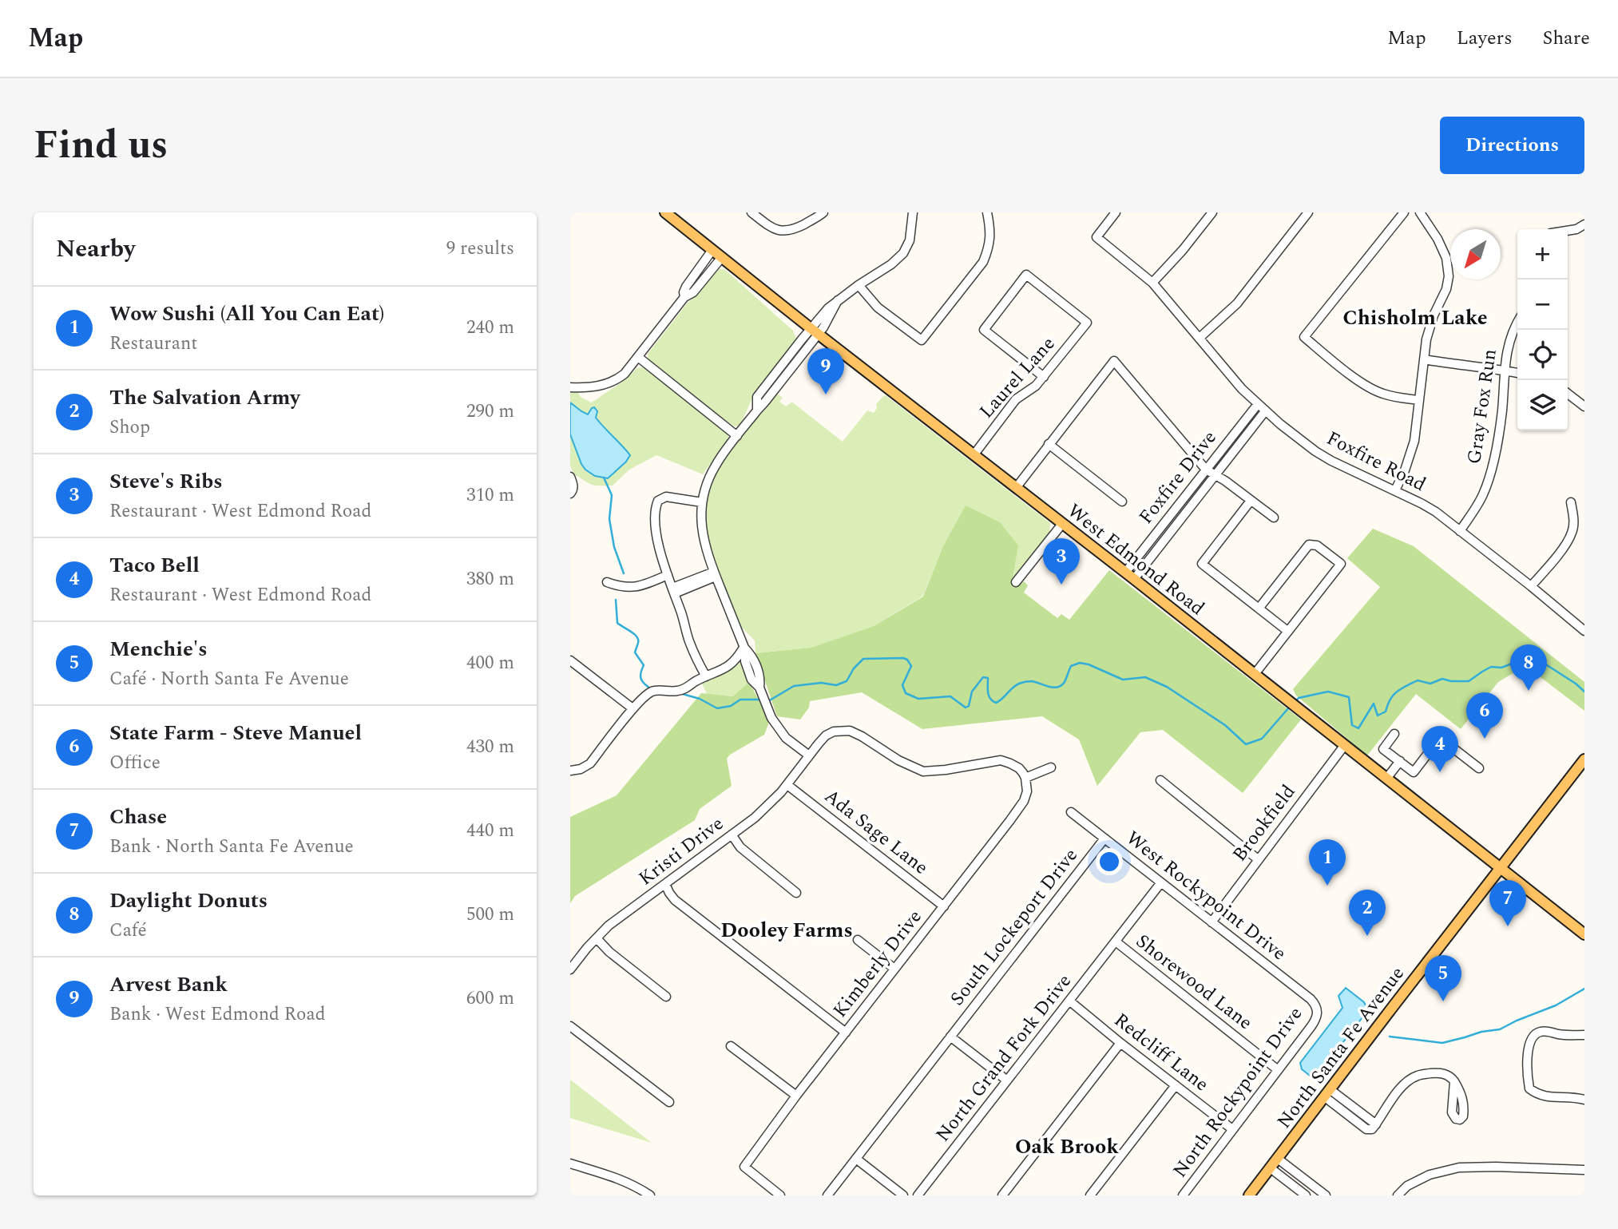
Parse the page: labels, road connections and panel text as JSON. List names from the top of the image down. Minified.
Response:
{"streets":{"main road":["West Edmond Road","North Santa Fe Avenue"],"street":["Laurel Lane","Gray Fox Run","Foxfire Road","Foxfire Drive","Brookfield","Ada Sage Lane","Kristi Drive","West Rockypoint Drive","South Lockeport Drive","Kimberly Drive","Shorewood Lane","Redcliff Lane","North Grand Fork Drive","North Rockypoint Drive"]},"crossings":[["Laurel Lane","West Edmond Road"],["Gray Fox Run","Foxfire Road"],["Foxfire Road","Foxfire Drive"],["Foxfire Drive","West Edmond Road"],["West Edmond Road","Brookfield"],["West Edmond Road","North Santa Fe Avenue"],["Brookfield","West Rockypoint Drive"],["Ada Sage Lane","Kristi Drive"],["Ada Sage Lane","Kimberly Drive"],["Kristi Drive","Kimberly Drive"],["West Rockypoint Drive","South Lockeport Drive"],["West Rockypoint Drive","North Grand Fork Drive"],["West Rockypoint Drive","North Rockypoint Drive"],["Shorewood Lane","North Grand Fork Drive"],["Shorewood Lane","North Rockypoint Drive"],["Redcliff Lane","North Grand Fork Drive"],["Redcliff Lane","North Rockypoint Drive"]],"districts":["Chisholm Lake","Dooley Farms","Oak Brook"],"north":"bottom left","page":{"header":"Map","nav":["Map","Layers","Share"],"title":"Find us","buttons":"Directions","heading":["Nearby","9 results"],"map_buttons":["+","−"],"list":[{"mark":"1","name":"Wow Sushi (All You Can Eat)","note":"Restaurant","value":"240 m"},{"mark":"2","name":"The Salvation Army","note":"Shop","value":"290 m"},{"mark":"3","name":"Steve's Ribs","note":"Restaurant · West Edmond Road","value":"310 m"},{"mark":"4","name":"Taco Bell","note":"Restaurant · West Edmond Road","value":"380 m"},{"mark":"5","name":"Menchie's","note":"Café · North Santa Fe Avenue","value":"400 m"},{"mark":"6","name":"State Farm - Steve Manuel","note":"Office","value":"430 m"},{"mark":"7","name":"Chase","note":"Bank · North Santa Fe Avenue","value":"440 m"},{"mark":"8","name":"Daylight Donuts","note":"Café","value":"500 m"},{"mark":"9","name":"Arvest Bank","note":"Bank · West Edmond Road","value":"600 m"}],"pins":["9","3","8","6","4","1","7","2","5"]}}
